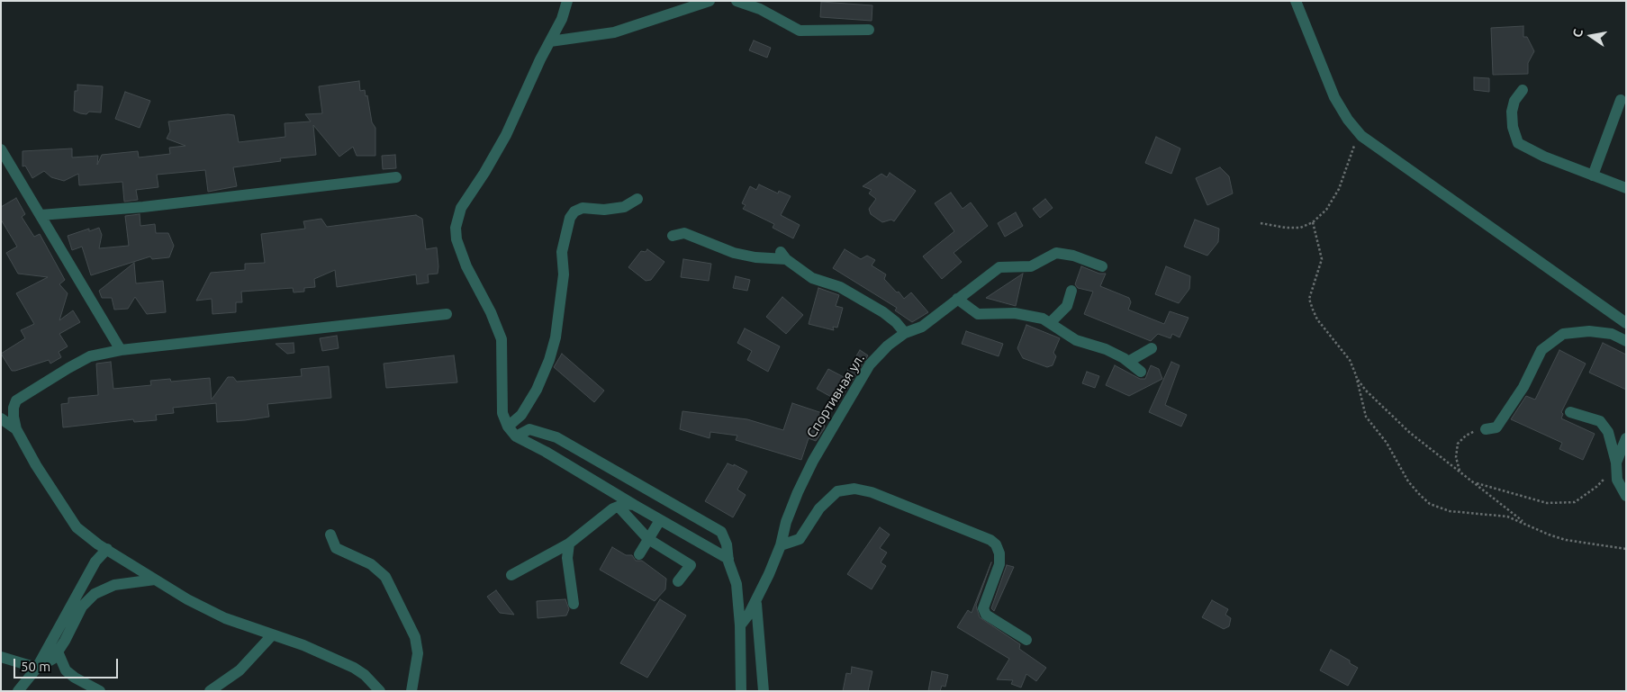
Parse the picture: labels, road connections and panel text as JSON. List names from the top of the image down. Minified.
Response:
{"streets":{"street":["Спортивная ул."]},"scale_bar":"50 m","north":"left"}
